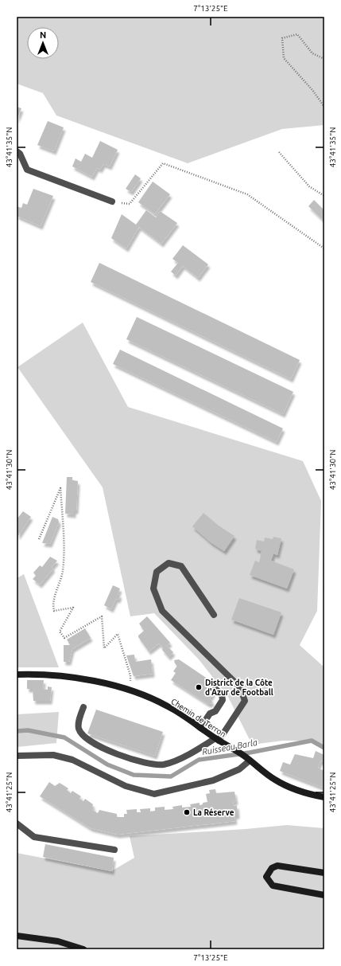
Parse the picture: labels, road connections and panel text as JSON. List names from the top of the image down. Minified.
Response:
{"streets":{"street":["Chemin de Terron"]},"water":["Ruisseau Barla"],"places":["District de la Côte d'Azur de Football","La Réserve"],"north":"top","coordinates":["7°13'25\"E","43°41'35\"N","43°41'30\"N","43°41'25\"N"]}
